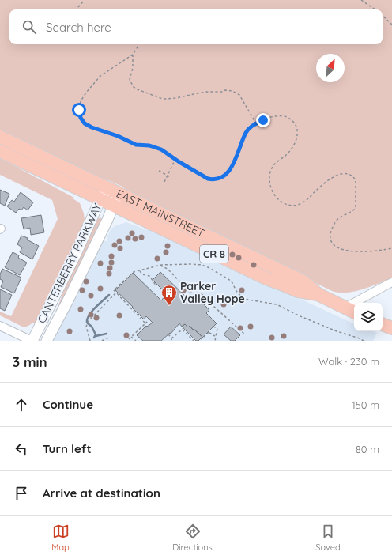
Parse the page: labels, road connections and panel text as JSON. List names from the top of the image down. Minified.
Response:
{"streets":{"main road":["EAST MAINSTREET","CR 8"],"street":["CANTERBERRY PARKWAY"]},"crossings":[["EAST MAINSTREET","CANTERBERRY PARKWAY"]],"places":{"building":["Parker Valley Hope"]},"north":"top right","page":{"search":"Search here","heading":["3 min","Walk · 230 m"],"list":[["Continue","150 m"],["Turn left","80 m"],"Arrive at destination"],"nav":["Map","Directions","Saved"]}}
